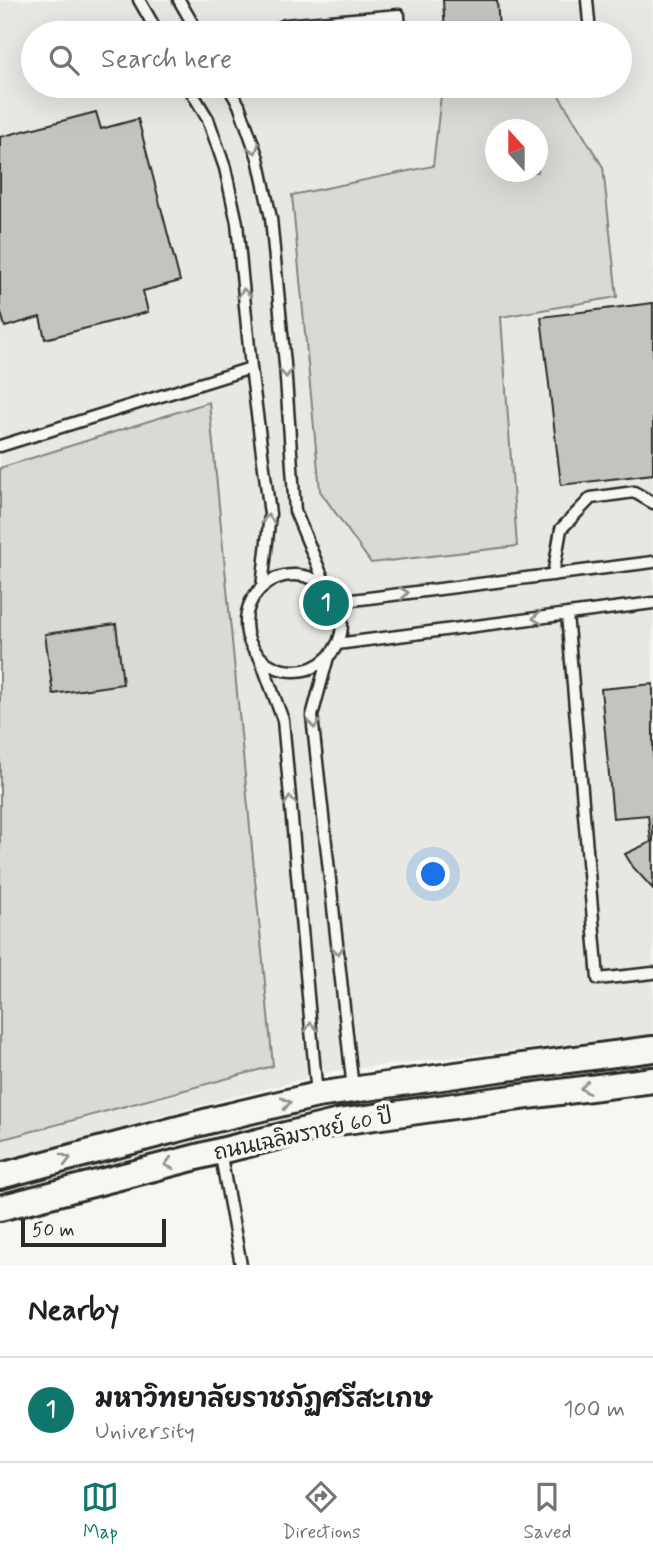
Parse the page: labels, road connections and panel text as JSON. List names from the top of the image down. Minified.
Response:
{"streets":{"street":["ถนนเฉลิมราชย์ 60 ปี"]},"scale_bar":"50 m","north":"top","page":{"search":"Search here","pins":"1","scale":"50 m","heading":"Nearby","list":[{"mark":"1","name":"มหาวิทยาลัยราชภัฏศรีสะเกษ","note":"University","value":"100 m"}],"nav":["Map","Directions","Saved"]}}
